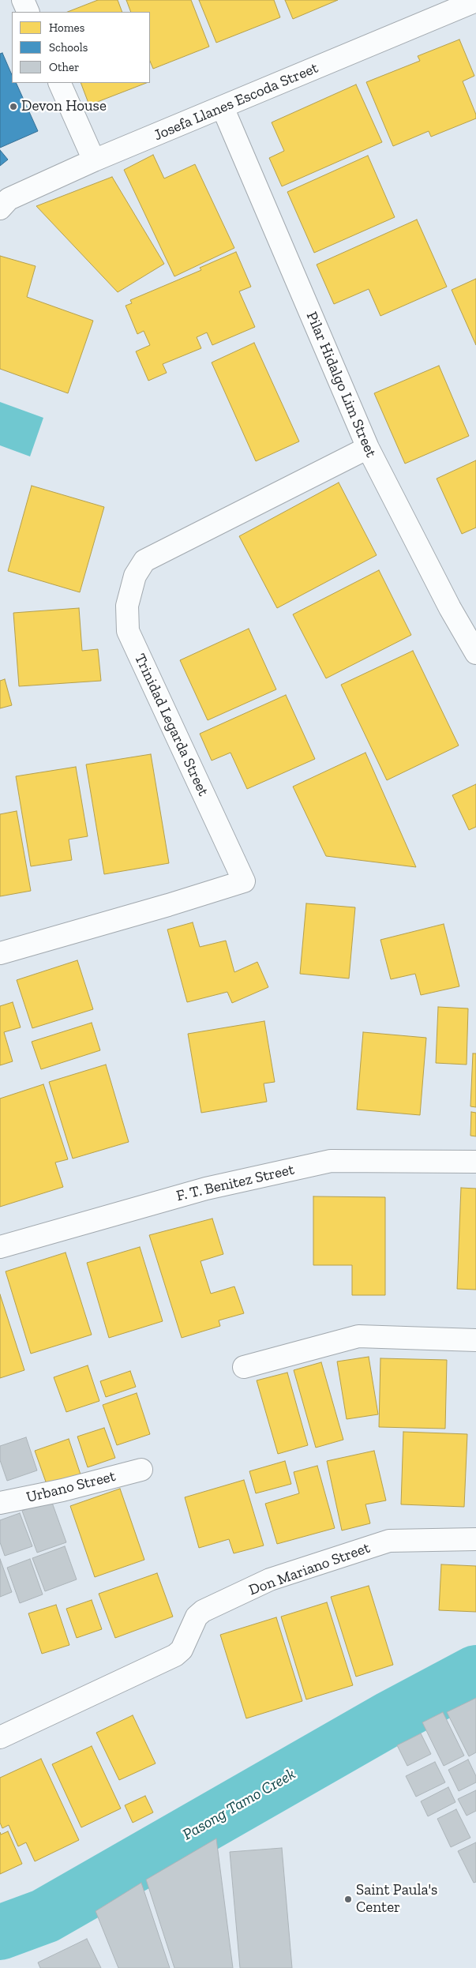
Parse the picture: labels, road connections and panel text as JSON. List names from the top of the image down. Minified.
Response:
{"streets":{"street":["Josefa Llanes Escoda Street","Pilar Hidalgo Lim Street","Trinidad Legarda Street","F. T. Benitez Street","Urbano Street","Don Mariano Street"]},"crossings":[["Josefa Llanes Escoda Street","Pilar Hidalgo Lim Street"],["Pilar Hidalgo Lim Street","Trinidad Legarda Street"]],"water":["Pasong Tamo Creek"],"places":["Devon House","Saint Paula's Center"],"legend":["Homes","Schools","Other"]}
